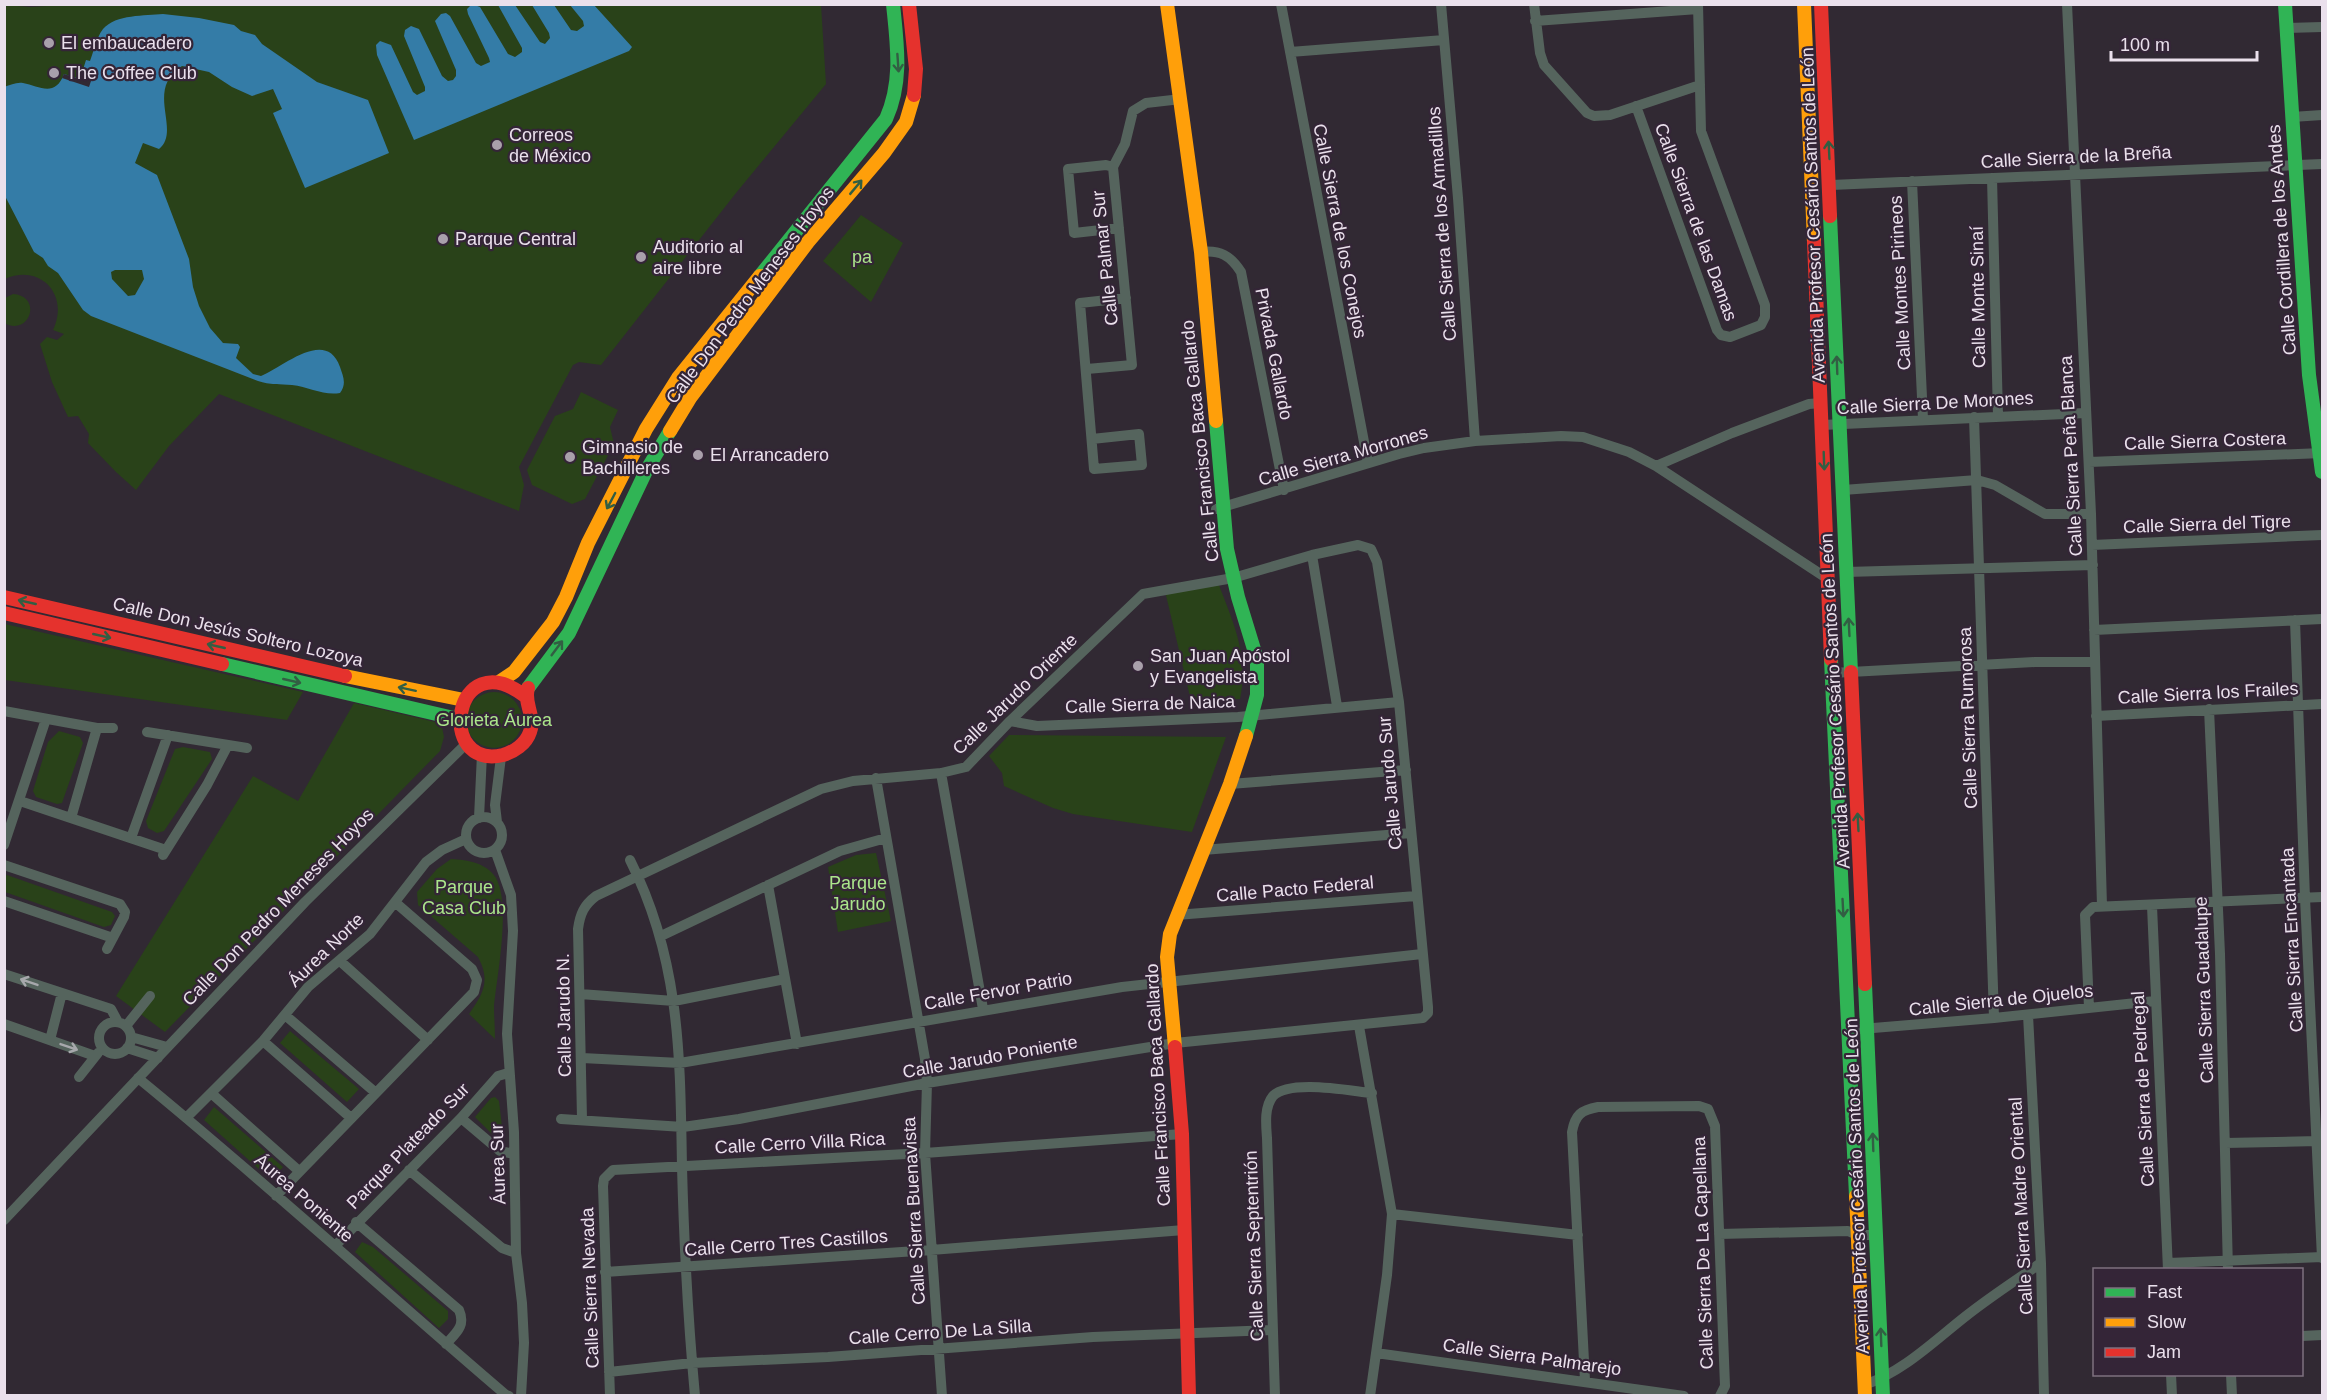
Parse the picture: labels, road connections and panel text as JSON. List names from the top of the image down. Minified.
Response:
{"streets":{"street":["Calle Sierra de la Breña","Avenida Profesor Cesário Santos de León","Calle Sierra de las Damas","Calle Sierra de los Armadillos","Calle Sierra de los Conejos","Calle Cordillera de los Andes","Calle Palmar Sur","Calle Montes Pirineos","Calle Don Pedro Meneses Hoyos","Calle Monte Sinaí","Privada Gallardo","Calle Sierra De Morones","Calle Francisco Baca Gallardo","Calle Sierra Costera","Calle Sierra Morrones","Calle Sierra Peña Blanca","Calle Sierra del Tigre","Calle Don Jesús Soltero Lozoya","Calle Sierra los Frailes","Calle Jarudo Oriente","Calle Sierra de Naica","Calle Sierra Rumorosa","Calle Jarudo Sur","Calle Pacto Federal","Calle Sierra Encantada","Áurea Norte","Calle Sierra Guadalupe","Calle Fervor Patrio","Calle Sierra de Ojuelos","Calle Jarudo N.","Calle Jarudo Poniente","Calle Sierra de Pedregal","Calle Cerro Villa Rica","Parque Plateado Sur","Áurea Sur","Áurea Poniente","Calle Sierra Madre Oriental","Calle Sierra Buenavista","Calle Cerro Tres Castillos","Calle Sierra Septentrión","Calle Sierra De La Capellana","Calle Sierra Nevada","Calle Cerro De La Silla","Calle Sierra Palmarejo"]},"crossings":[["Calle Sierra de la Breña","Avenida Profesor Cesário Santos de León"],["Calle Sierra de la Breña","Calle Cordillera de los Andes"],["Calle Sierra de la Breña","Calle Montes Pirineos"],["Calle Sierra de la Breña","Calle Monte Sinaí"],["Calle Sierra de la Breña","Calle Sierra Peña Blanca"],["Avenida Profesor Cesário Santos de León","Calle Sierra De Morones"],["Avenida Profesor Cesário Santos de León","Calle Sierra Morrones"],["Avenida Profesor Cesário Santos de León","Calle Sierra de Ojuelos"],["Calle Sierra de los Armadillos","Calle Sierra Morrones"],["Calle Sierra de los Conejos","Calle Sierra Morrones"],["Calle Cordillera de los Andes","Calle Sierra Costera"],["Calle Palmar Sur","Calle Francisco Baca Gallardo"],["Calle Montes Pirineos","Calle Sierra De Morones"],["Calle Don Pedro Meneses Hoyos","Calle Don Jesús Soltero Lozoya"],["Calle Don Pedro Meneses Hoyos","Áurea Poniente"],["Calle Monte Sinaí","Calle Sierra De Morones"],["Privada Gallardo","Calle Francisco Baca Gallardo"],["Privada Gallardo","Calle Sierra Morrones"],["Calle Sierra De Morones","Calle Sierra Peña Blanca"],["Calle Sierra De Morones","Calle Sierra Rumorosa"],["Calle Francisco Baca Gallardo","Calle Sierra Morrones"],["Calle Francisco Baca Gallardo","Calle Jarudo Oriente"],["Calle Francisco Baca Gallardo","Calle Sierra de Naica"],["Calle Francisco Baca Gallardo","Calle Pacto Federal"],["Calle Francisco Baca Gallardo","Calle Fervor Patrio"],["Calle Francisco Baca Gallardo","Calle Jarudo Poniente"],["Calle Francisco Baca Gallardo","Calle Cerro Villa Rica"],["Calle Francisco Baca Gallardo","Calle Cerro Tres Castillos"],["Calle Francisco Baca Gallardo","Calle Cerro De La Silla"],["Calle Sierra Costera","Calle Sierra Peña Blanca"],["Calle Sierra Peña Blanca","Calle Sierra del Tigre"],["Calle Sierra Peña Blanca","Calle Sierra los Frailes"],["Calle Sierra los Frailes","Calle Sierra Encantada"],["Calle Sierra los Frailes","Calle Sierra Guadalupe"],["Calle Jarudo Oriente","Calle Sierra de Naica"],["Calle Jarudo Oriente","Calle Jarudo Sur"],["Calle Jarudo Oriente","Calle Jarudo N."],["Calle Jarudo Oriente","Calle Sierra Buenavista"],["Calle Sierra de Naica","Calle Jarudo Sur"],["Calle Sierra Rumorosa","Calle Sierra de Ojuelos"],["Calle Jarudo Sur","Calle Pacto Federal"],["Calle Jarudo Sur","Calle Fervor Patrio"],["Calle Jarudo Sur","Calle Jarudo Poniente"],["Áurea Norte","Áurea Sur"],["Áurea Norte","Áurea Poniente"],["Calle Fervor Patrio","Calle Jarudo N."],["Calle Fervor Patrio","Calle Sierra Buenavista"],["Calle Sierra de Ojuelos","Calle Sierra de Pedregal"],["Calle Sierra de Ojuelos","Calle Sierra Madre Oriental"],["Calle Jarudo N.","Calle Jarudo Poniente"],["Calle Jarudo Poniente","Calle Sierra Buenavista"],["Calle Cerro Villa Rica","Calle Sierra Buenavista"],["Calle Cerro Villa Rica","Calle Sierra Nevada"],["Parque Plateado Sur","Áurea Sur"],["Parque Plateado Sur","Áurea Poniente"],["Calle Sierra Buenavista","Calle Cerro Tres Castillos"],["Calle Sierra Buenavista","Calle Cerro De La Silla"],["Calle Cerro Tres Castillos","Calle Sierra Nevada"],["Calle Sierra Septentrión","Calle Cerro De La Silla"],["Calle Sierra Nevada","Calle Cerro De La Silla"]],"parks":["pa","Glorieta Áurea","Parque Jarudo","Parque Casa Club"],"places":["El embaucadero","The Coffee Club","Correos de México","Parque Central","Auditorio al aire libre","El Arrancadero","Gimnasio de Bachilleres","San Juan Apóstol y Evangelista"],"legend":["Fast","Slow","Jam"],"scale_bar":"100 m"}
